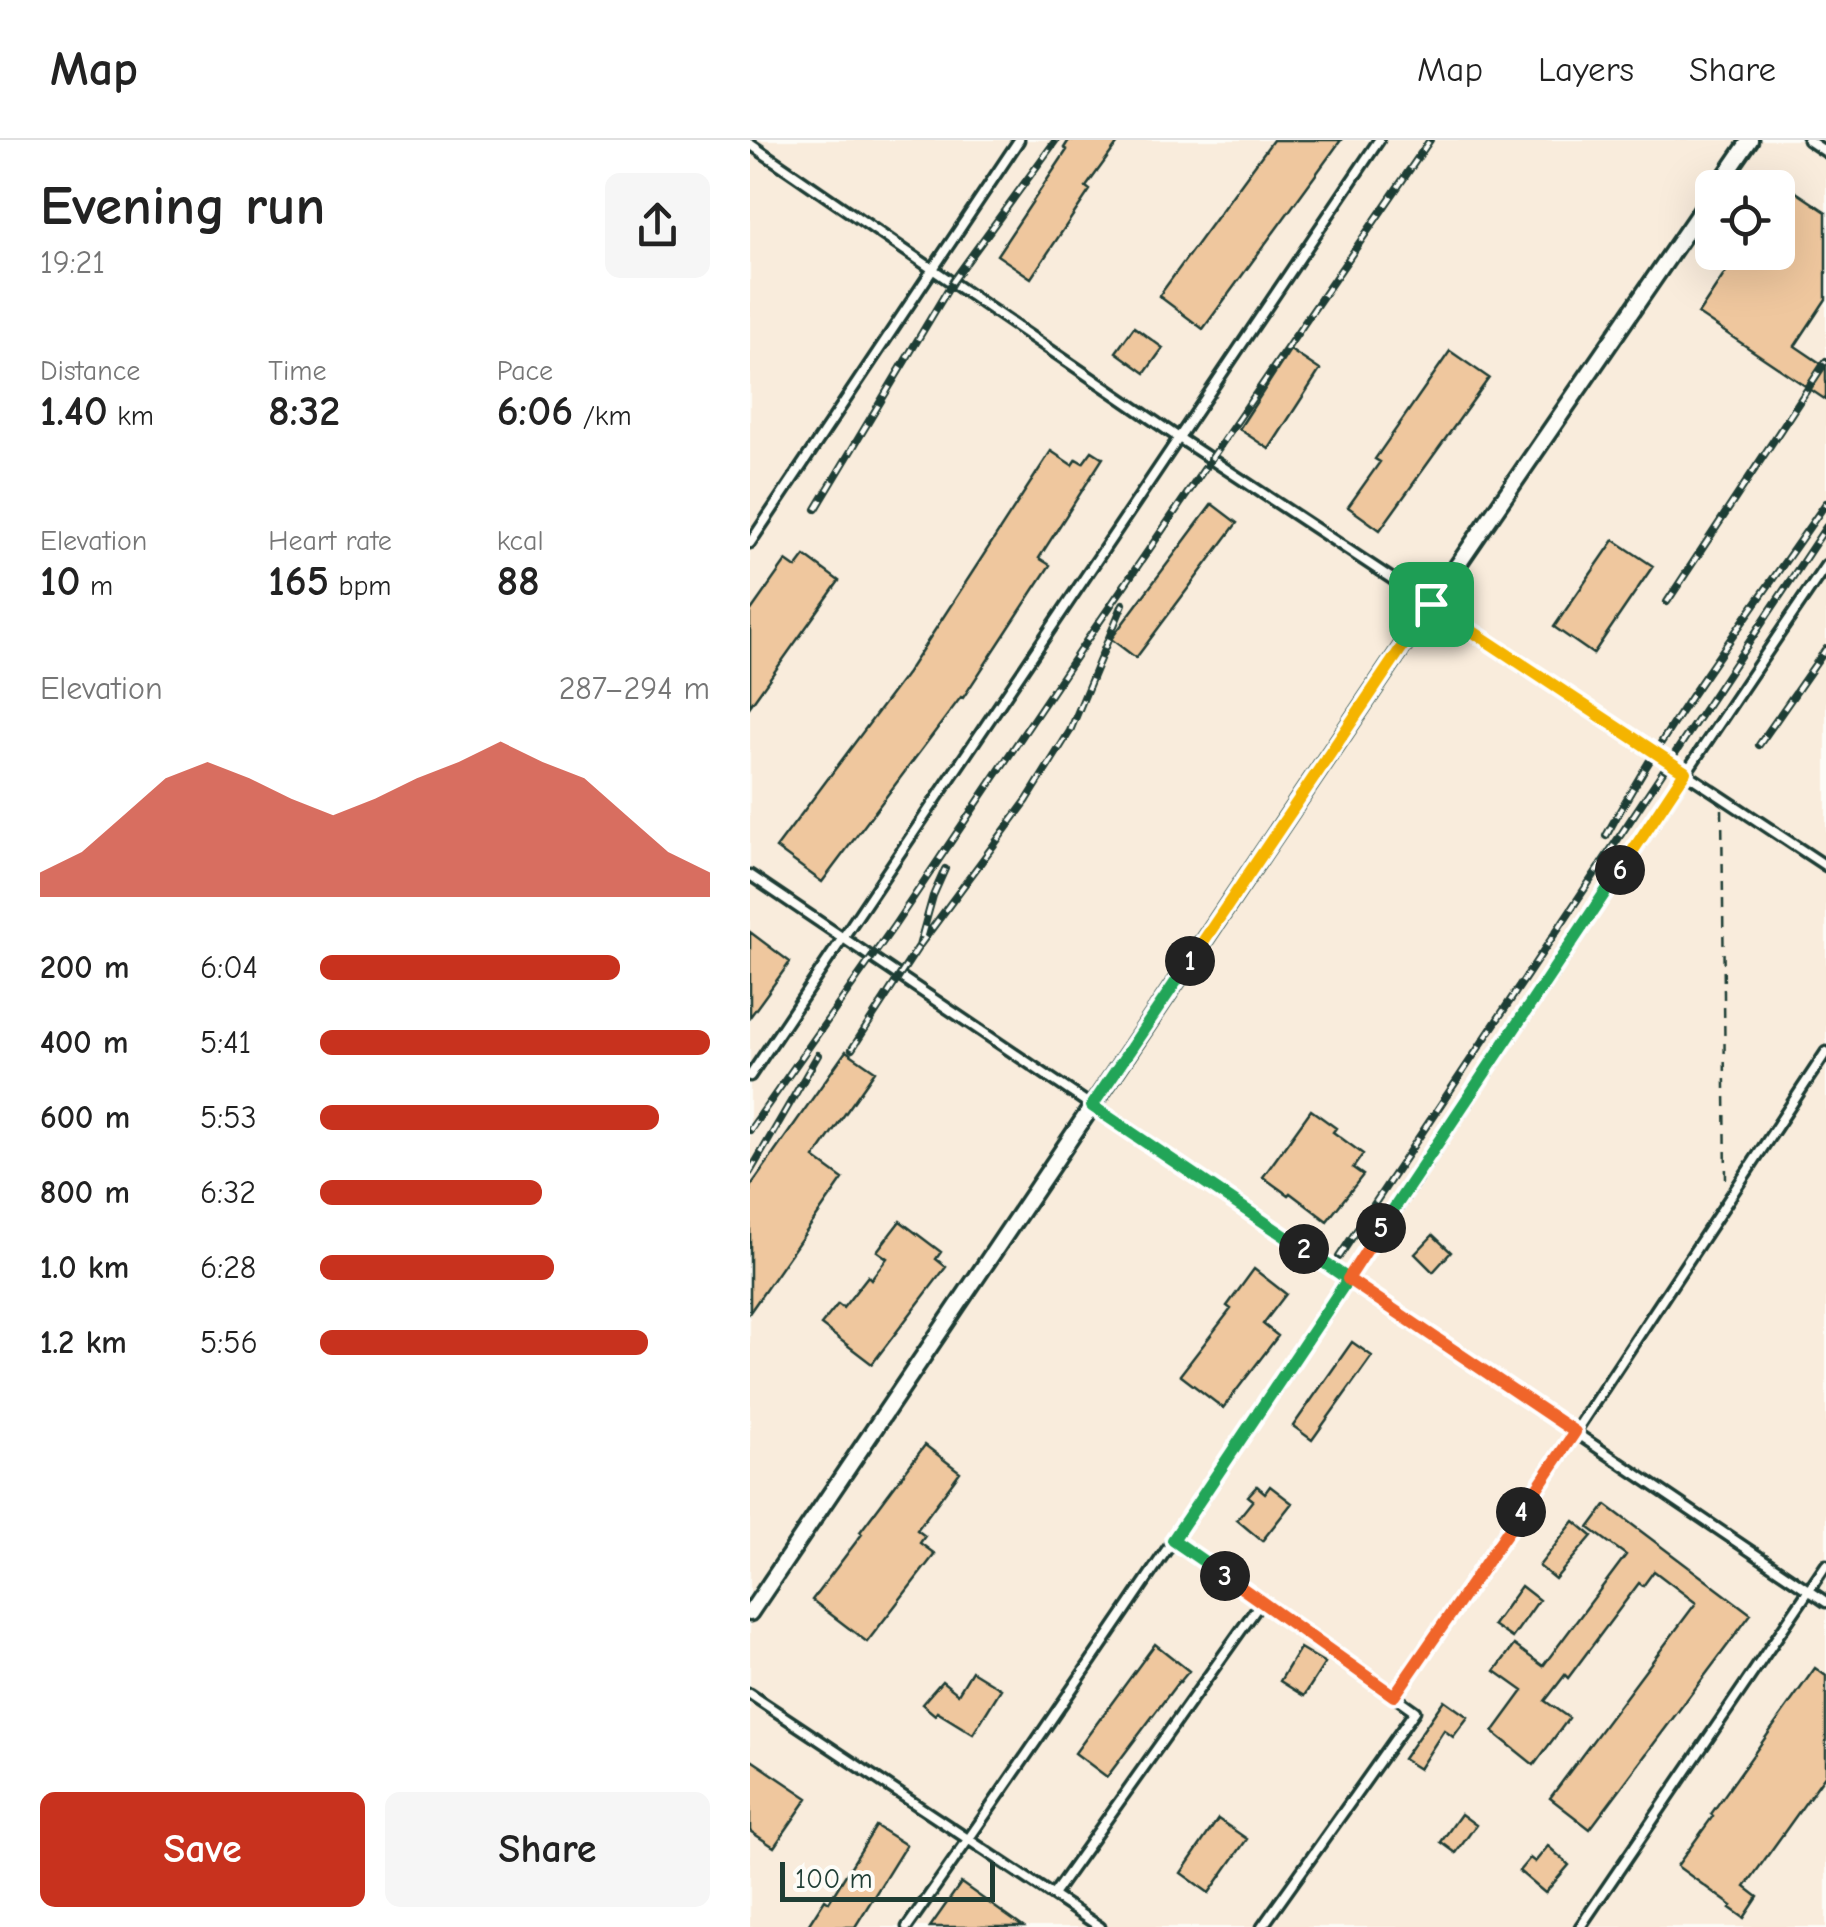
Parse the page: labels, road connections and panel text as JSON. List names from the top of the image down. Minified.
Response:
{"scale_bar":"100 m","page":{"header":"Map","nav":["Map","Layers","Share"],"heading":["Evening run","19:21"],"stats":[["Distance","1.40 km"],["Time","8:32"],["Pace","6:06 /km"],["Elevation","10 m"],["Heart rate","165 bpm"],["kcal","88"]],"chart":["Elevation","287–294 m"],"pins":["6","1","5","2","4","3"],"list":[{"name":"200 m","note":"6:04"},{"name":"400 m","note":"5:41"},{"name":"600 m","note":"5:53"},{"name":"800 m","note":"6:32"},{"name":"1.0 km","note":"6:28"},{"name":"1.2 km","note":"5:56"}],"buttons":["Save","Share"],"scale":"100 m"}}
